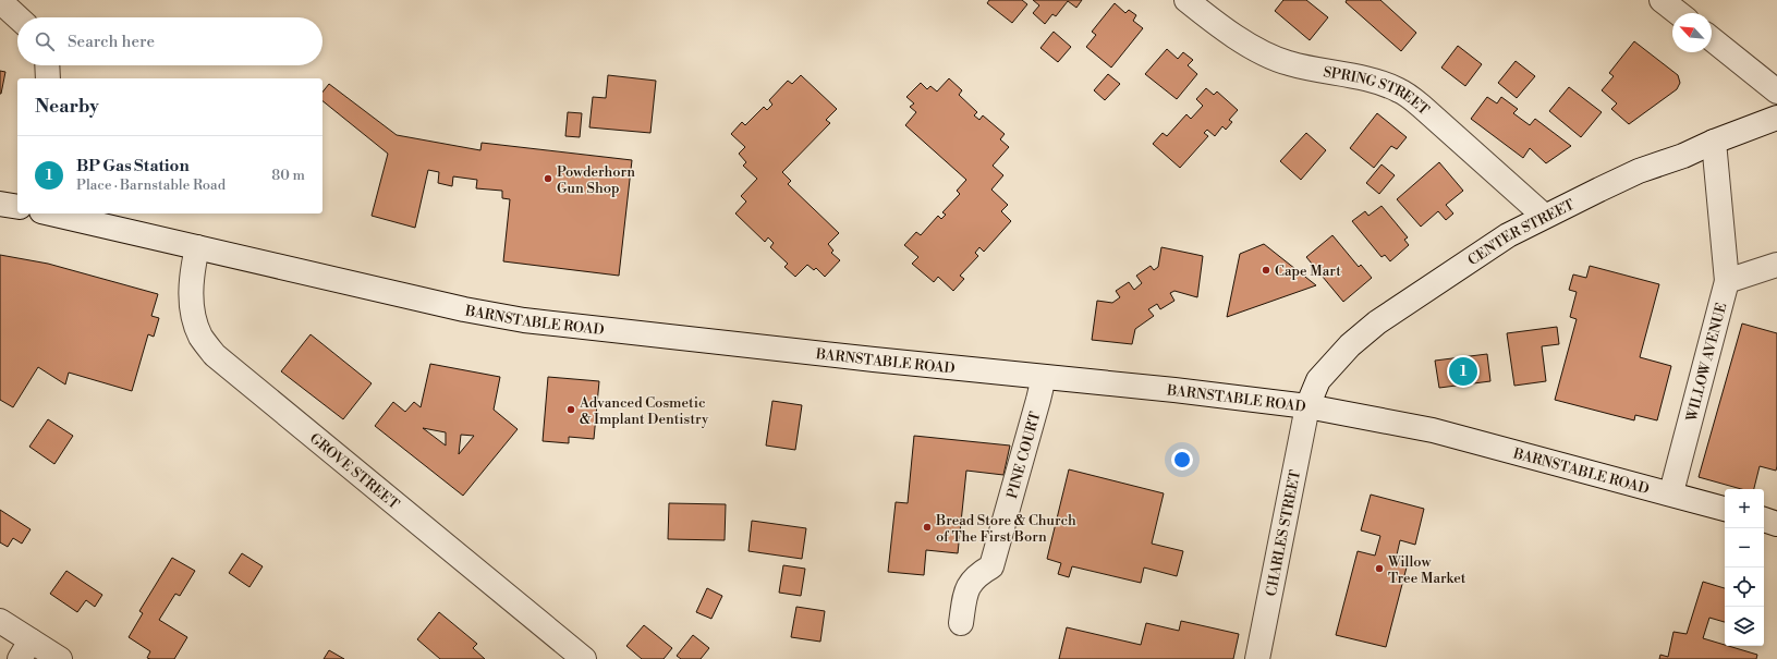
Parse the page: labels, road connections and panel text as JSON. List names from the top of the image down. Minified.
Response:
{"streets":{"main road":["SPRING STREET","CENTER STREET","BARNSTABLE ROAD","WILLOW AVENUE","PINE COURT","GROVE STREET","CHARLES STREET"]},"crossings":[["SPRING STREET","CENTER STREET"],["CENTER STREET","BARNSTABLE ROAD"],["CENTER STREET","CHARLES STREET"],["BARNSTABLE ROAD","WILLOW AVENUE"],["BARNSTABLE ROAD","PINE COURT"],["BARNSTABLE ROAD","GROVE STREET"],["BARNSTABLE ROAD","CHARLES STREET"]],"places":["Powderhorn Gun Shop","Cape Mart","Advanced Cosmetic & Implant Dentistry","Bread Store & Church of The First Born","Willow Tree Market"],"north":"top left","page":{"search":"Search here","heading":"Nearby","list":[{"mark":"1","name":"BP Gas Station","note":"Place · Barnstable Road","value":"80 m"}],"pins":"1","map_buttons":["+","−"]}}
